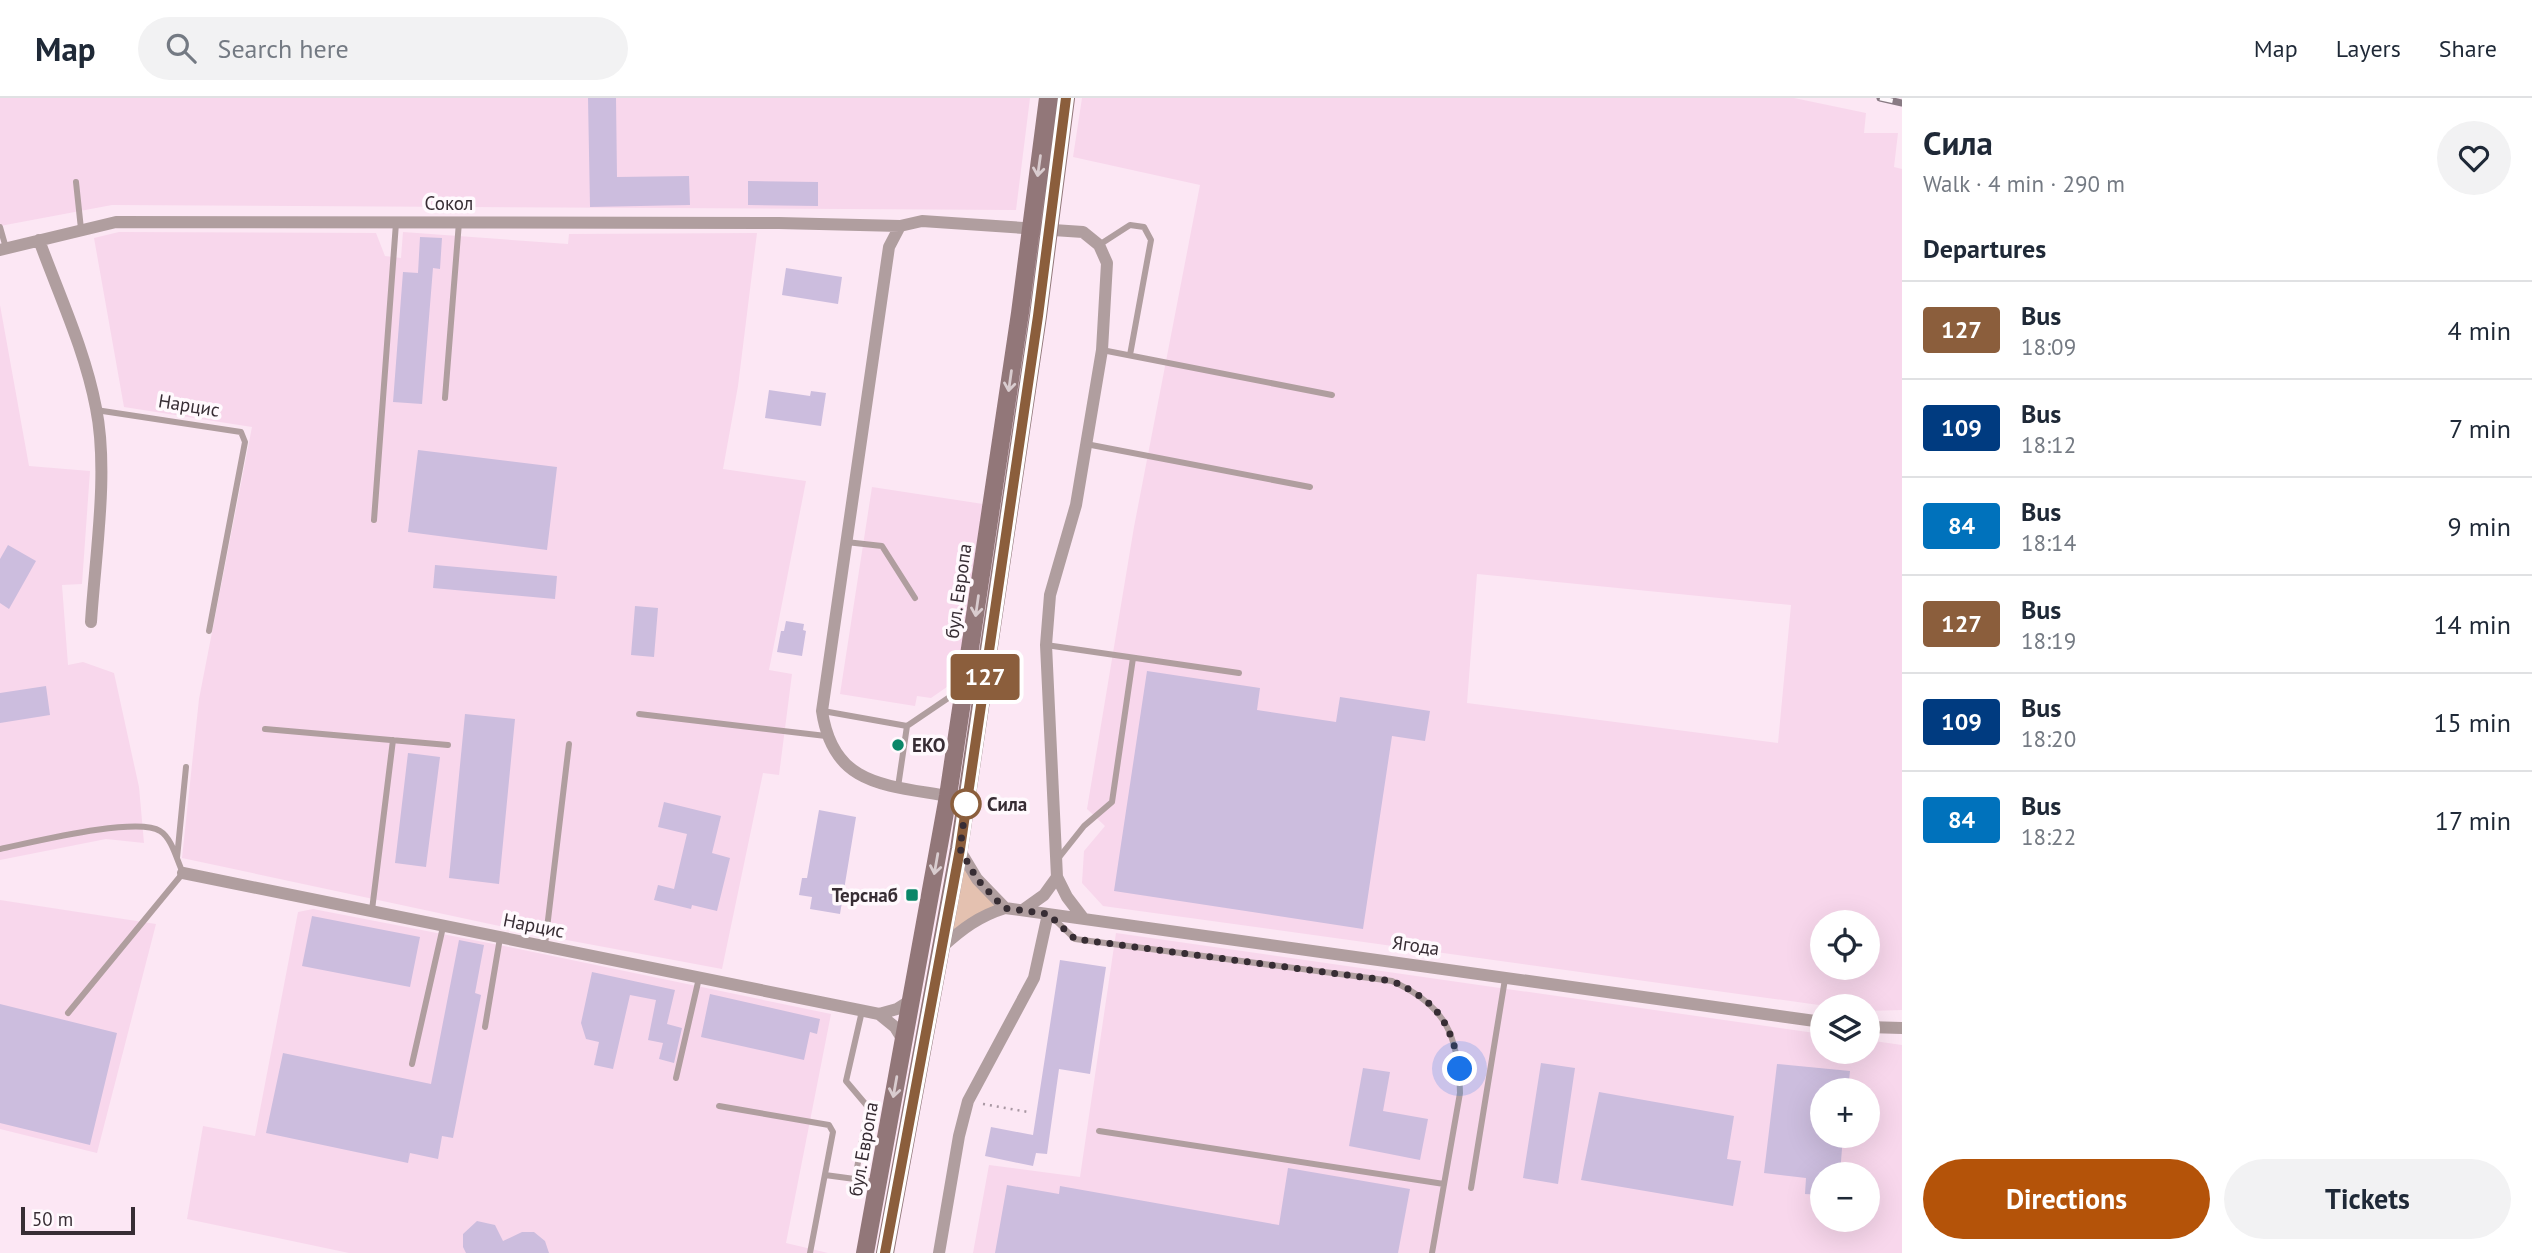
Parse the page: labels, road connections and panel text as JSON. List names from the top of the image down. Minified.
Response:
{"streets":{"main road":["бул. Европа"],"street":["Сокол","Нарцис","Ягода"]},"places":{"other":["EKO","Сила"],"transit":["Терснаб"]},"lines":["bus line 127"],"scale_bar":"50 m","page":{"header":"Map","search":"Search here","nav":["Map","Layers","Share"],"on_map":"127","heading":[["Сила","Walk · 4 min · 290 m"],"Departures"],"list":[{"mark":"127","name":"Bus","note":"18:09","value":"4 min"},{"mark":"109","name":"Bus","note":"18:12","value":"7 min"},{"mark":"84","name":"Bus","note":"18:14","value":"9 min"},{"mark":"127","name":"Bus","note":"18:19","value":"14 min"},{"mark":"109","name":"Bus","note":"18:20","value":"15 min"},{"mark":"84","name":"Bus","note":"18:22","value":"17 min"}],"map_buttons":["+","−"],"buttons":["Directions","Tickets"],"scale":"50 m"}}
